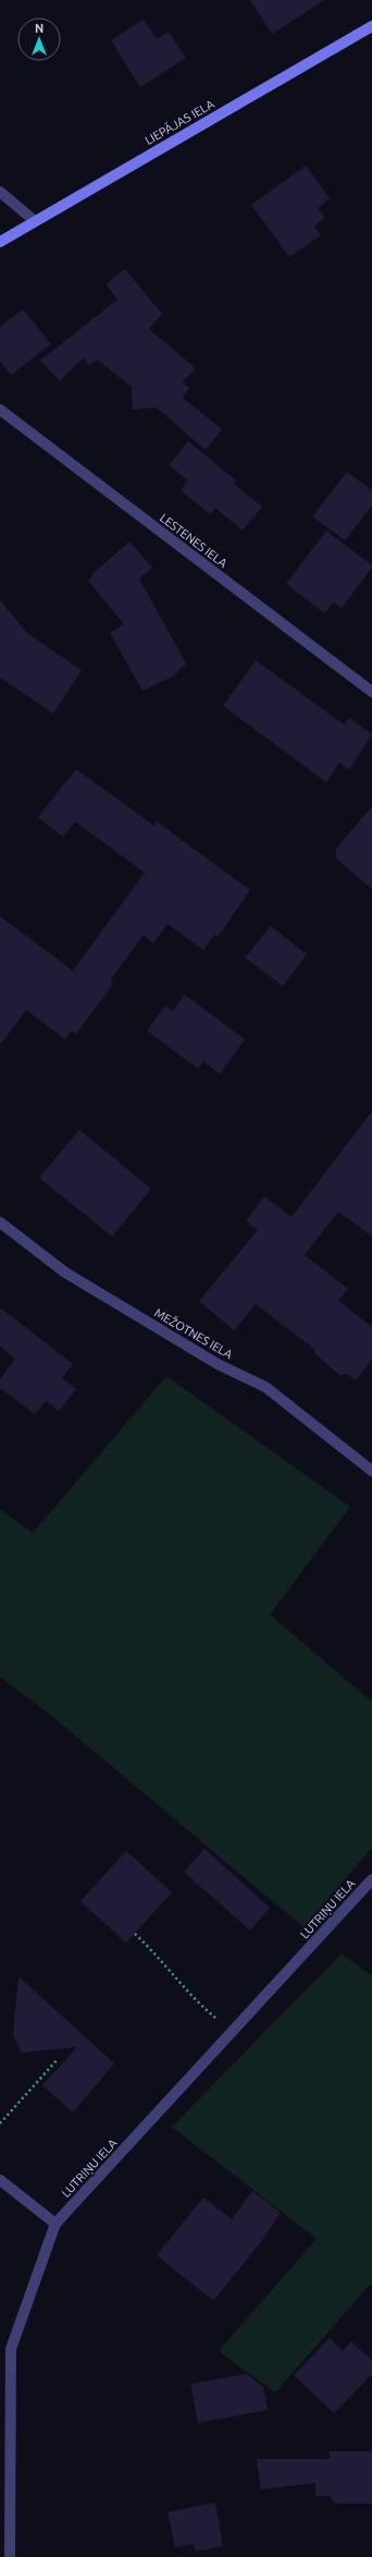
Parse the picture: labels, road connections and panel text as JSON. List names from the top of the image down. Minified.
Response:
{"streets":{"street":["LIEPĀJAS IELA","LESTENES IELA","MEŽOTNES IELA","LUTRIŅU IELA"]},"north":"top"}
